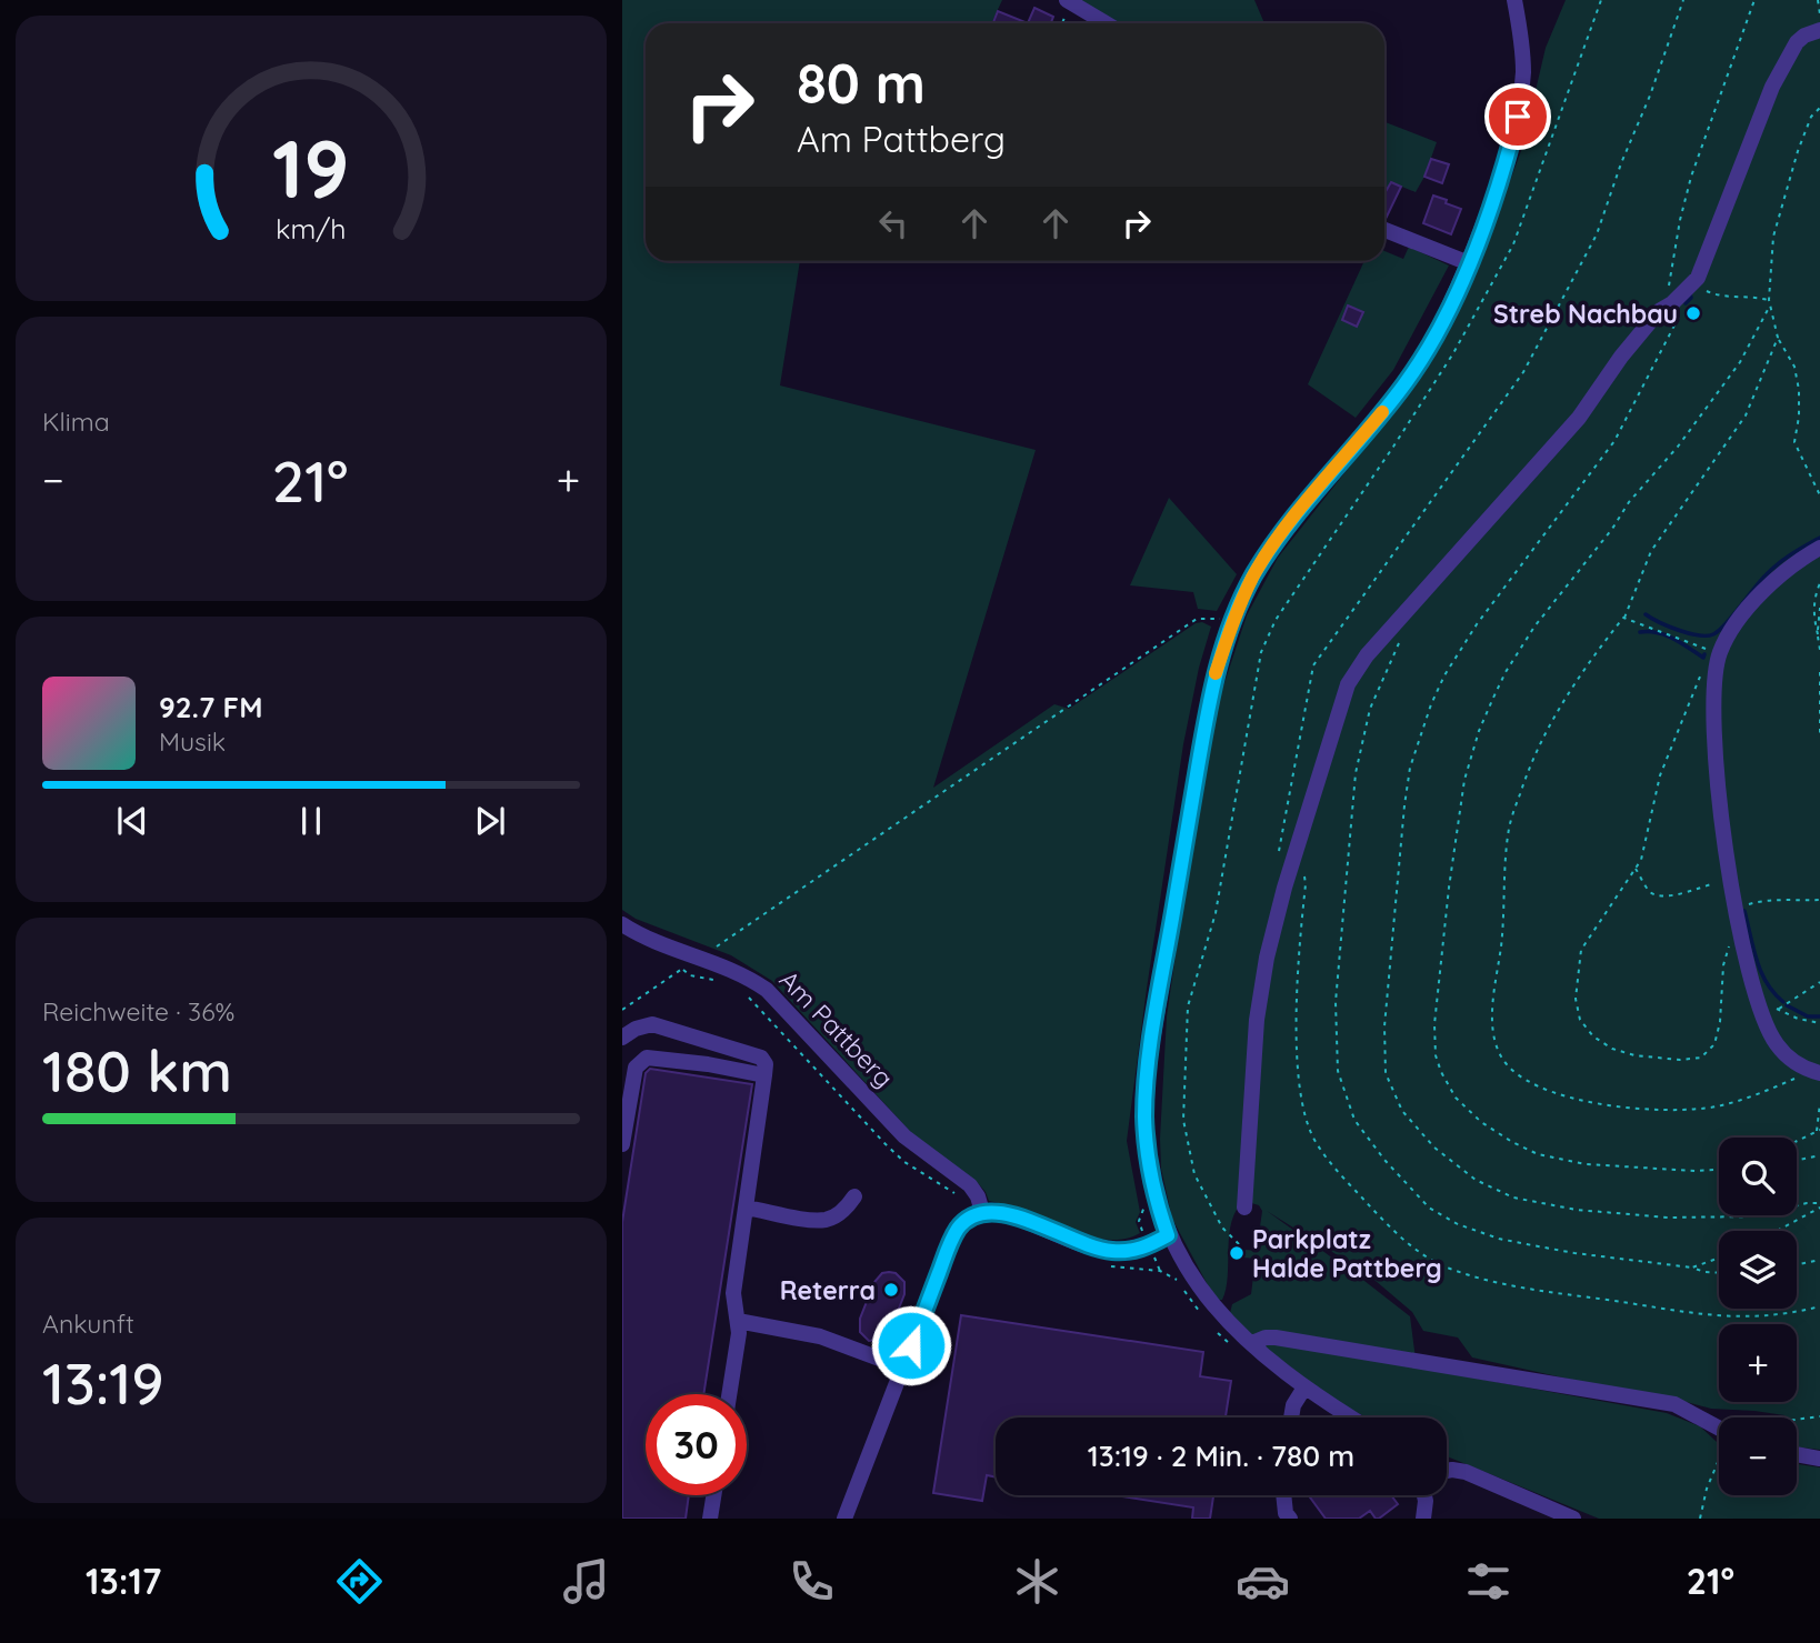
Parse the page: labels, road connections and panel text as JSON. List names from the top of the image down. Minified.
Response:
{"streets":{"street":["Am Pattberg"]},"places":["Streb Nachbau","Parkplatz Halde Pattberg","Reterra"],"page":{"turn":["80 m","Am Pattberg"],"tile":["Klima",["Reichweite · 36%","180 km"],["Ankunft","13:19"]],"heat":["−","21°","+"],"song":["92.7 FM","Musik"],"map_buttons":["+","−"],"limit":"30","trip":"13:19 · 2 Min. · 780 m","tabs":["13:17","21°"],"gauge":["19","km/h"]}}
